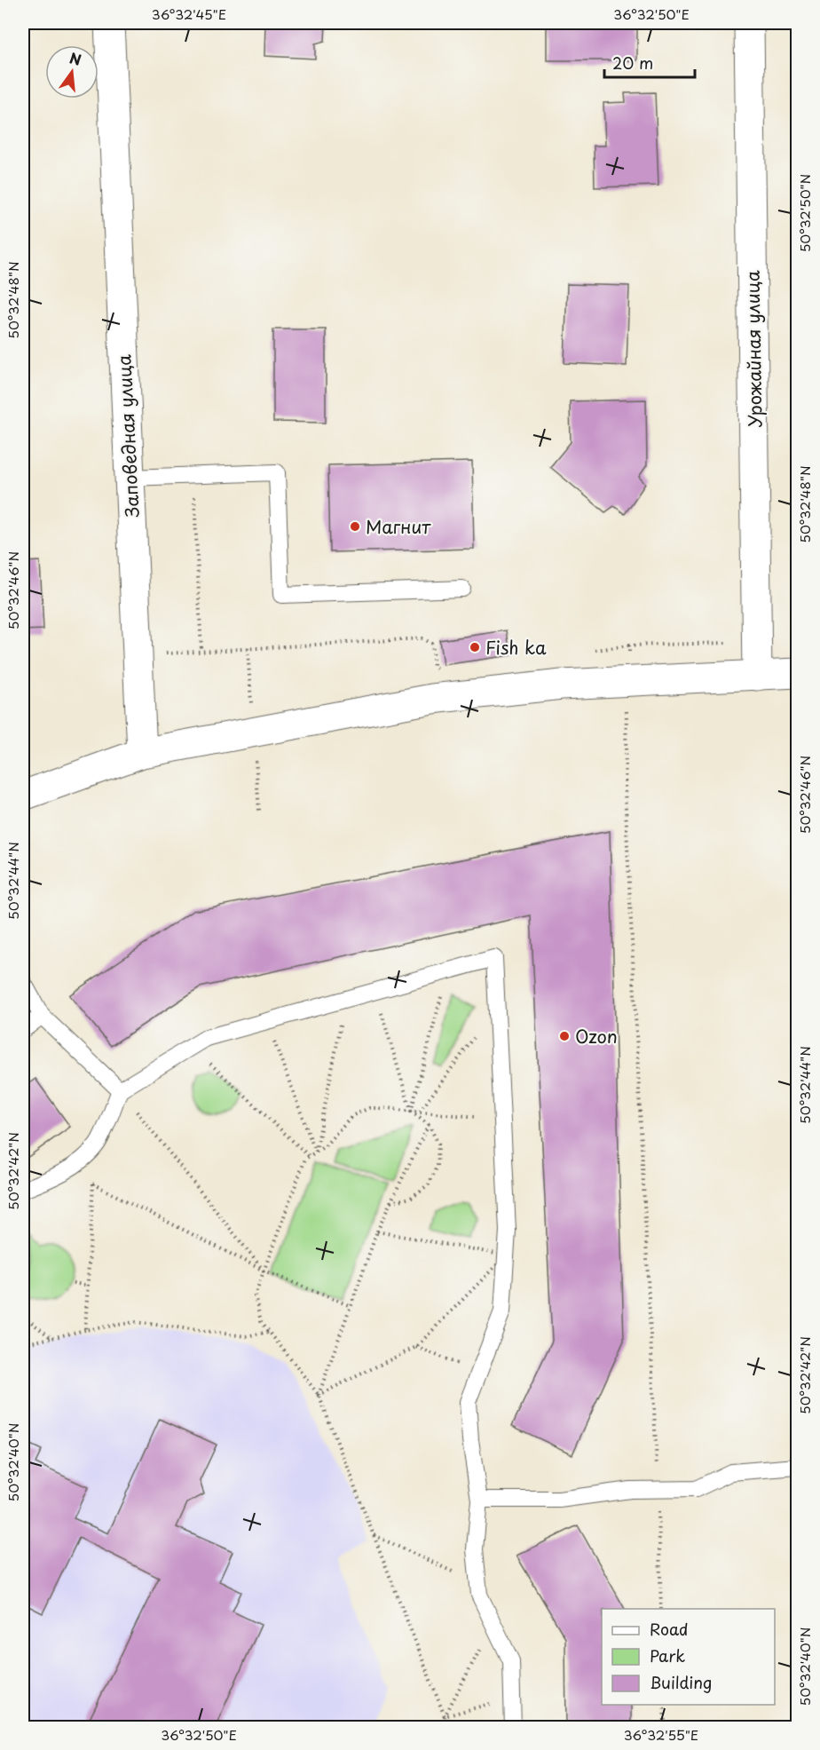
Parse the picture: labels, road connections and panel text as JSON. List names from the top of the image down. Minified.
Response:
{"streets":{"street":["Урожайная улица","Заповедная улица"]},"places":["Магнит","Fish ka","Ozon"],"legend":["Road","Park","Building"],"scale_bar":"20 m","north":"top","coordinates":["36°32'45\"E","36°32'50\"E","50°32'50\"N","50°32'48\"N","50°32'46\"N","50°32'44\"N","50°32'42\"N","50°32'40\"N","36°32'55\"E"]}
